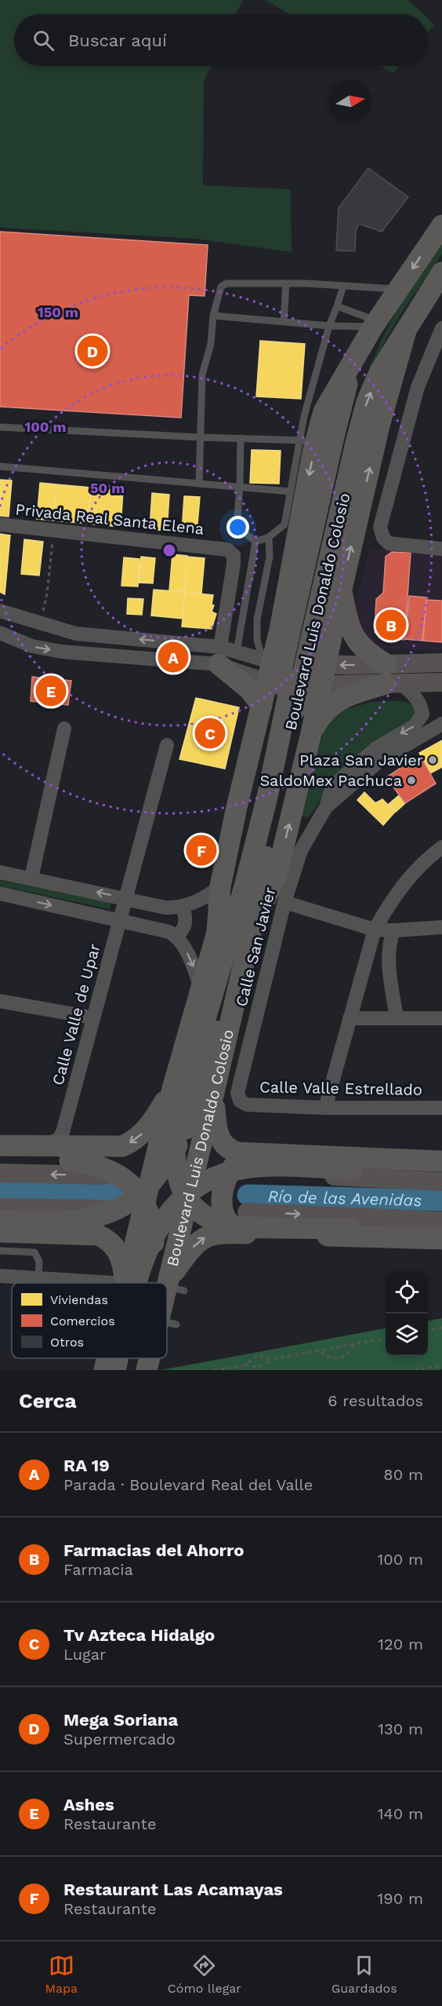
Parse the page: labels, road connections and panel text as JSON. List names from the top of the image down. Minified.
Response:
{"streets":{"main road":["Boulevard Luis Donaldo Colosio"],"street":["Privada Real Santa Elena","Calle San Javier","Calle Valle de Upar","Calle Valle Estrellado"]},"crossings":[["Calle San Javier","Calle Valle Estrellado"]],"water":["Río de las Avenidas"],"places":["Plaza San Javier","SaldoMex Pachuca"],"legend":["Viviendas","Comercios","Otros"],"north":"right","page":{"search":"Buscar aquí","pins":["D","B","A","E","C","F"],"heading":["Cerca","6 resultados"],"list":[{"mark":"A","name":"RA 19","note":"Parada · Boulevard Real del Valle","value":"80 m"},{"mark":"B","name":"Farmacias del Ahorro","note":"Farmacia","value":"100 m"},{"mark":"C","name":"Tv Azteca Hidalgo","note":"Lugar","value":"120 m"},{"mark":"D","name":"Mega Soriana","note":"Supermercado","value":"130 m"},{"mark":"E","name":"Ashes","note":"Restaurante","value":"140 m"},{"mark":"F","name":"Restaurant Las Acamayas","note":"Restaurante","value":"190 m"}],"nav":["Mapa","Cómo llegar","Guardados"]},"rings":["150 m","100 m","50 m"]}
